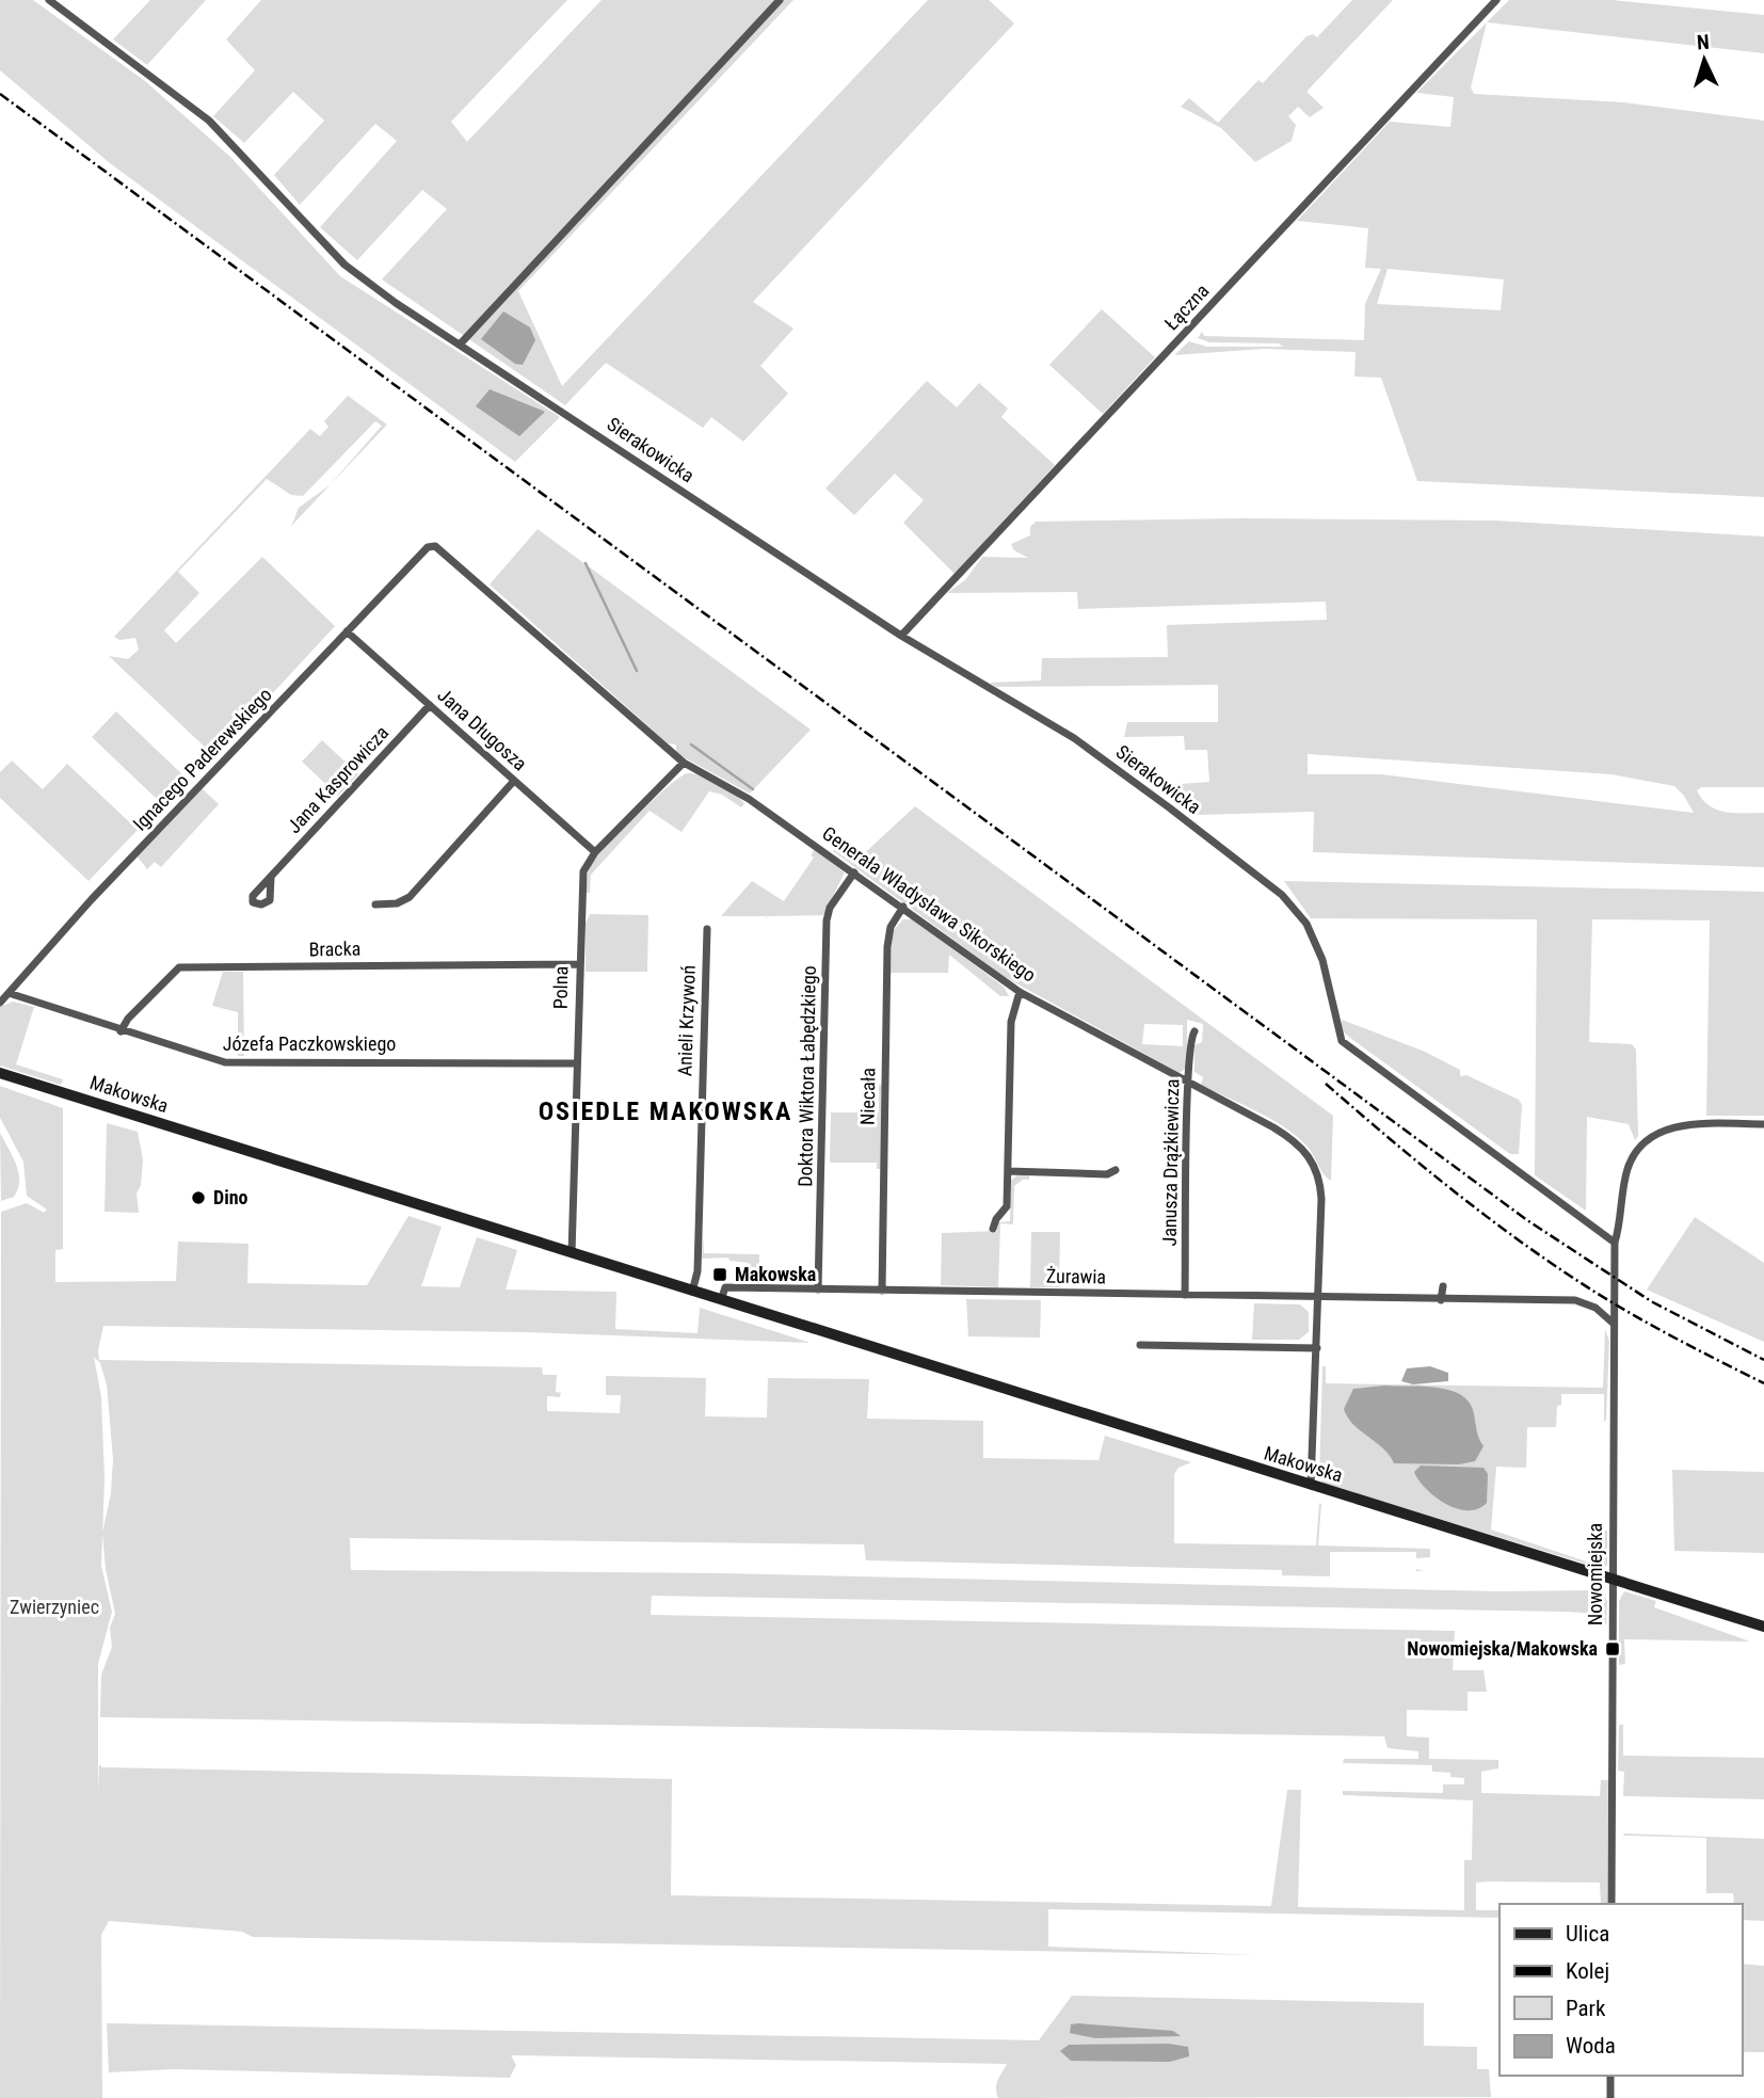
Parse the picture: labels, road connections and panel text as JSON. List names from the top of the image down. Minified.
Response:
{"streets":{"street":["Łączna","Sierakowicka","Jana Długosza","Ignacego Paderewskiego","Jana Kasprowicza","Generała Władysława Sikorskiego","Bracka","Polna","Anieli Krzywoń","Józefa Paczkowskiego","Doktora Wiktora Łabędzkiego","Makowska","Niecała","Janusza Drążkiewicza","Żurawia","Nowomiejska"]},"crossings":[["Łączna","Sierakowicka"],["Sierakowicka","Nowomiejska"],["Jana Długosza","Ignacego Paderewskiego"],["Jana Długosza","Jana Kasprowicza"],["Jana Długosza","Polna"],["Ignacego Paderewskiego","Generała Władysława Sikorskiego"],["Ignacego Paderewskiego","Józefa Paczkowskiego"],["Generała Władysława Sikorskiego","Polna"],["Generała Władysława Sikorskiego","Doktora Wiktora Łabędzkiego"],["Generała Władysława Sikorskiego","Makowska"],["Generała Władysława Sikorskiego","Niecała"],["Generała Władysława Sikorskiego","Janusza Drążkiewicza"],["Generała Władysława Sikorskiego","Żurawia"],["Bracka","Polna"],["Bracka","Józefa Paczkowskiego"],["Polna","Józefa Paczkowskiego"],["Polna","Makowska"],["Anieli Krzywoń","Makowska"],["Doktora Wiktora Łabędzkiego","Żurawia"],["Makowska","Żurawia"],["Makowska","Nowomiejska"],["Niecała","Żurawia"],["Janusza Drążkiewicza","Żurawia"],["Żurawia","Nowomiejska"]],"districts":["OSIEDLE MAKOWSKA"],"parks":["Zwierzyniec"],"places":{"other":["Dino"],"transit":["Makowska","Nowomiejska/Makowska"]},"legend":["Ulica","Kolej","Park","Woda"],"north":"top"}
